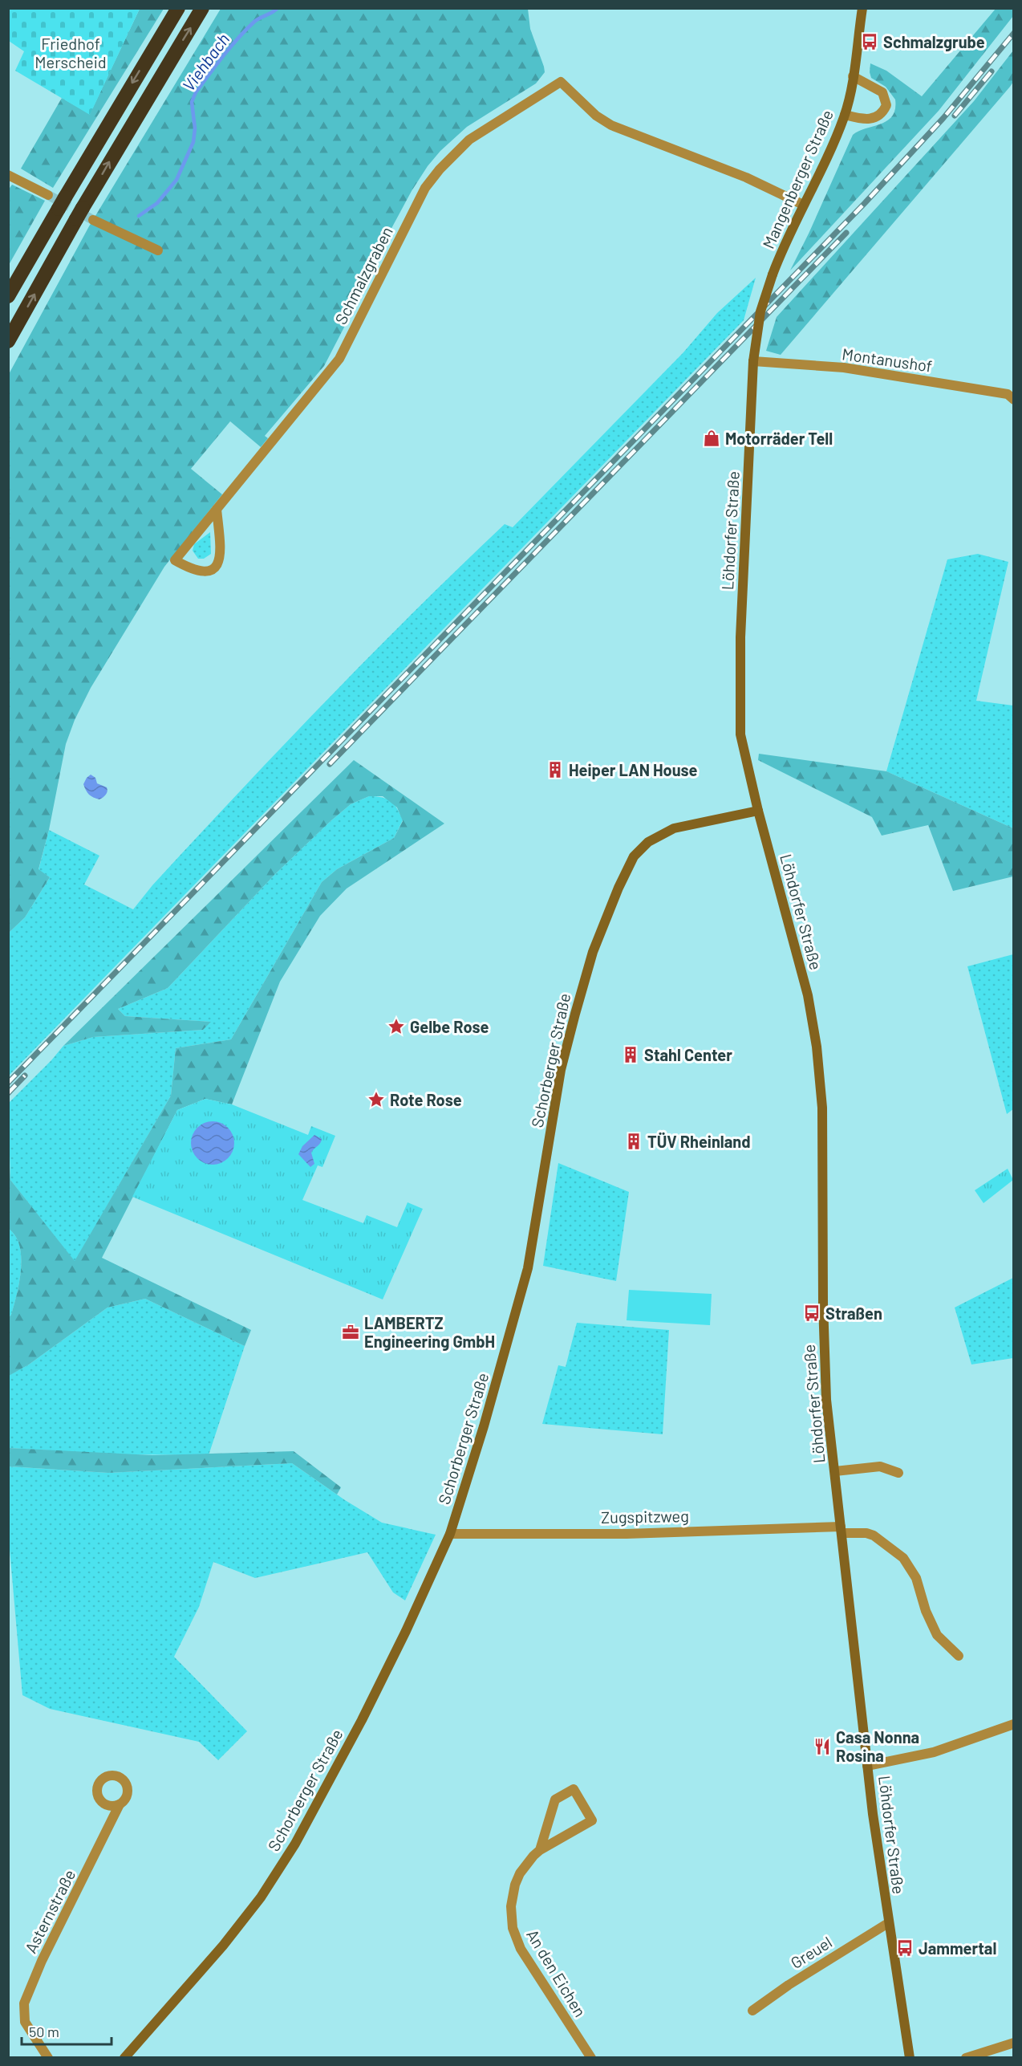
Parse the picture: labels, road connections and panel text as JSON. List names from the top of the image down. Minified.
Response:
{"streets":{"main road":["Mangenberger Straße","Löhdorfer Straße","Schorberger Straße"],"street":["Schmalzgraben","Montanushof","Zugspitzweg","Asternstraße","Greuel","An den Eichen"]},"crossings":[["Mangenberger Straße","Schmalzgraben"],["Mangenberger Straße","Montanushof"],["Mangenberger Straße","Löhdorfer Straße"],["Montanushof","Löhdorfer Straße"],["Löhdorfer Straße","Schorberger Straße"],["Löhdorfer Straße","Zugspitzweg"],["Löhdorfer Straße","Greuel"],["Schorberger Straße","Zugspitzweg"]],"water":["Viehbach"],"parks":["Friedhof Merscheid"],"places":{"bus stop":["Schmalzgrube","Straßen","Jammertal"],"shop":["Motorräder Tell"],"building":["Heiper LAN House","Stahl Center","TÜV Rheinland"],"place":["Gelbe Rose","Rote Rose"],"office":["LAMBERTZ Engineering GmbH"],"restaurant":["Casa Nonna Rosina"]},"scale_bar":"50 m"}
